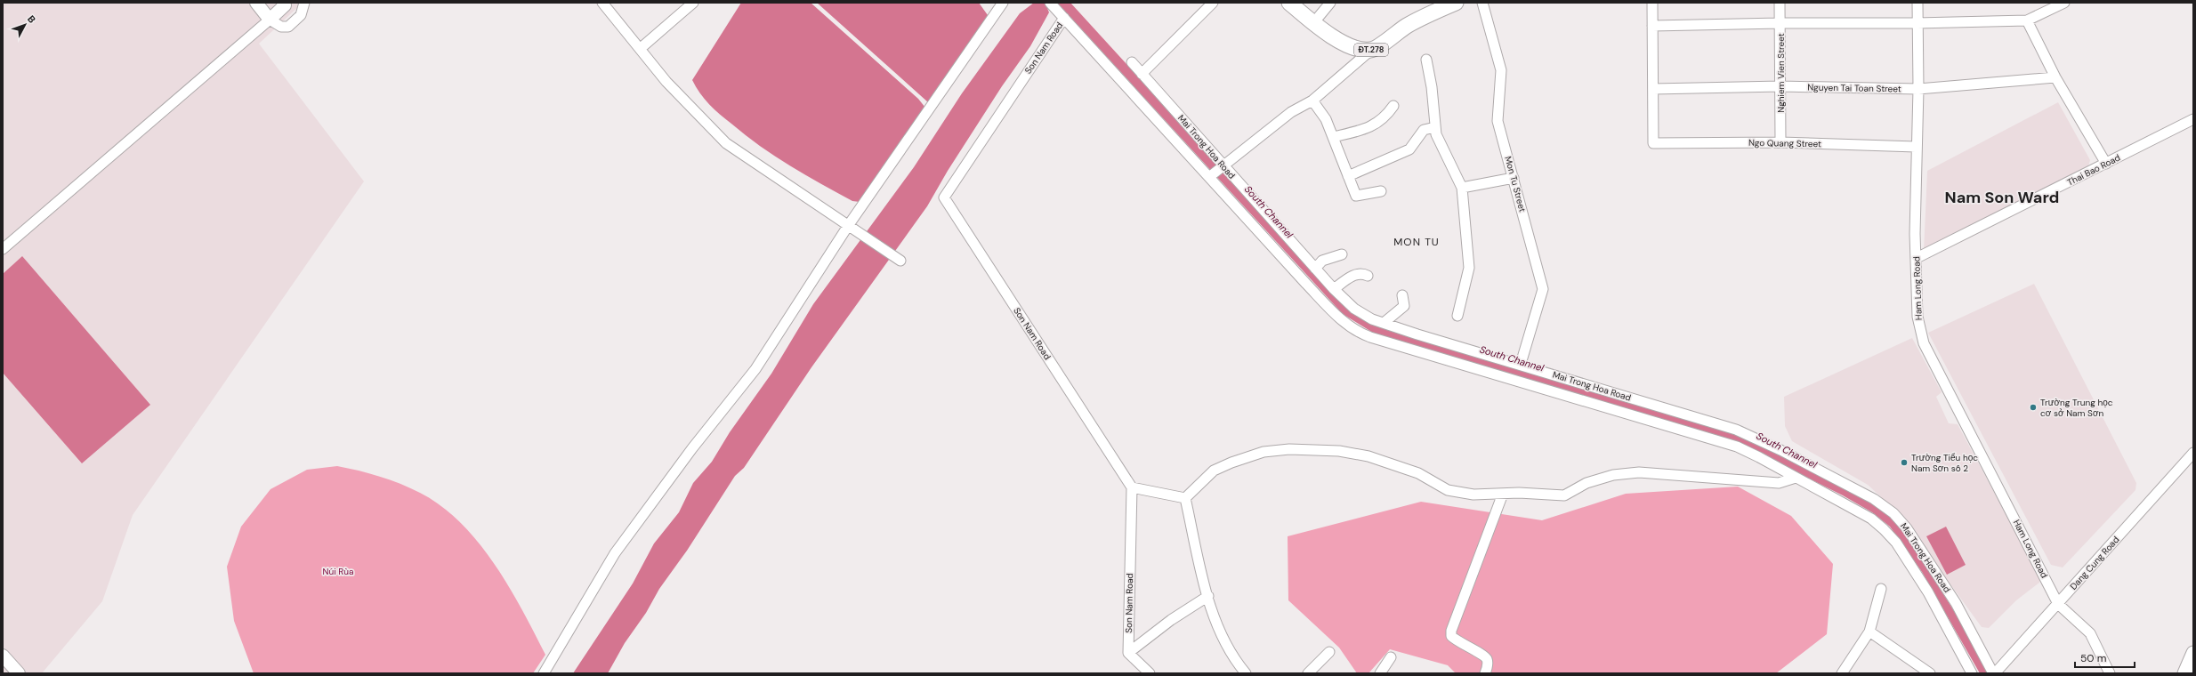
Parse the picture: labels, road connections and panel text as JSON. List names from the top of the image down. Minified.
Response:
{"streets":{"main road":["ĐT.278"],"street":["Son Nam Road","Nghiem Vien Street","Nguyen Tai Toan Street","Ngo Quang Street","Mai Trong Hoa Road","Thai Bao Road","Mon Tu Street","Ham Long Road","Dang Cung Road"]},"crossings":[["Nghiem Vien Street","Nguyen Tai Toan Street"],["Nghiem Vien Street","Ngo Quang Street"],["Nguyen Tai Toan Street","Ngo Quang Street"],["Nguyen Tai Toan Street","Ham Long Road"],["Ngo Quang Street","Ham Long Road"],["Mai Trong Hoa Road","Mon Tu Street"],["Mai Trong Hoa Road","Dang Cung Road"],["Thai Bao Road","Ham Long Road"],["Ham Long Road","Dang Cung Road"]],"districts":["Nam Son Ward","MON TU"],"water":["South Channel"],"parks":["Núi Rùa"],"places":["Trường Trung học cơ sở Nam Sơn","Trường Tiểu học Nam Sơn số 2"],"scale_bar":"50 m","north":"top right"}
